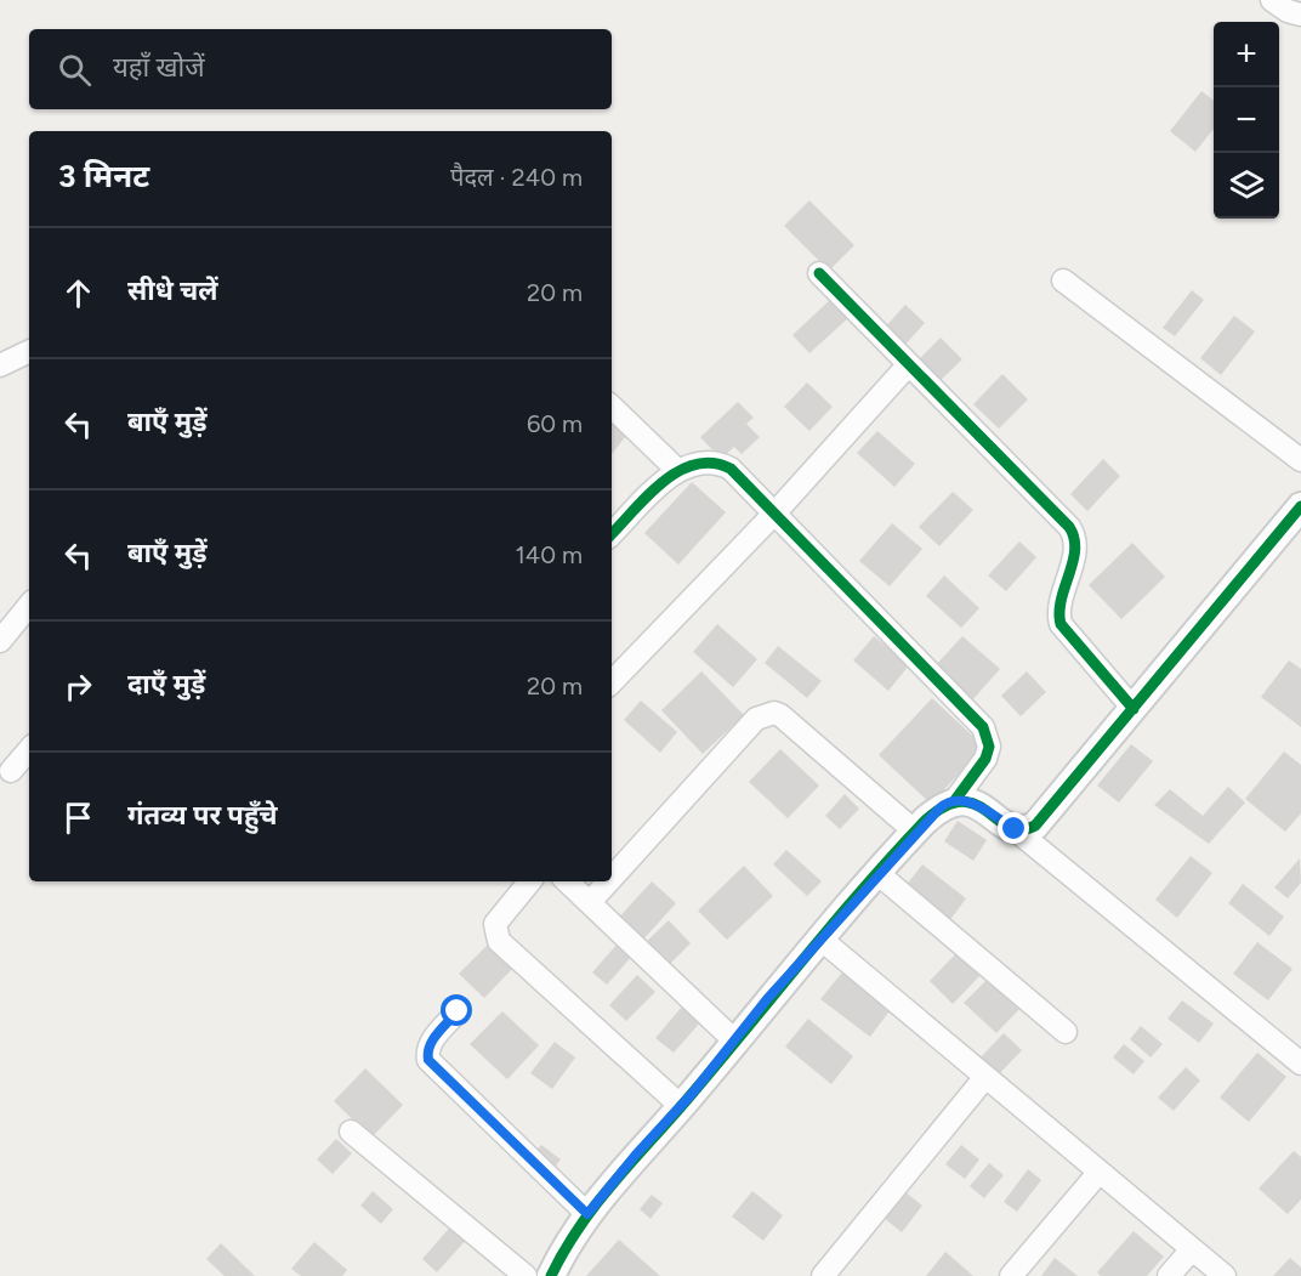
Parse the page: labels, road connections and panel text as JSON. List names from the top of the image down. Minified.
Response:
{"page":{"map_buttons":["+","−"],"search":"यहाँ खोजें","heading":["3 मिनट","पैदल · 240 m"],"list":[["सीधे चलें","20 m"],["बाएँ मुड़ें","60 m"],["बाएँ मुड़ें","140 m"],["दाएँ मुड़ें","20 m"],"गंतव्य पर पहुँचे"]}}
